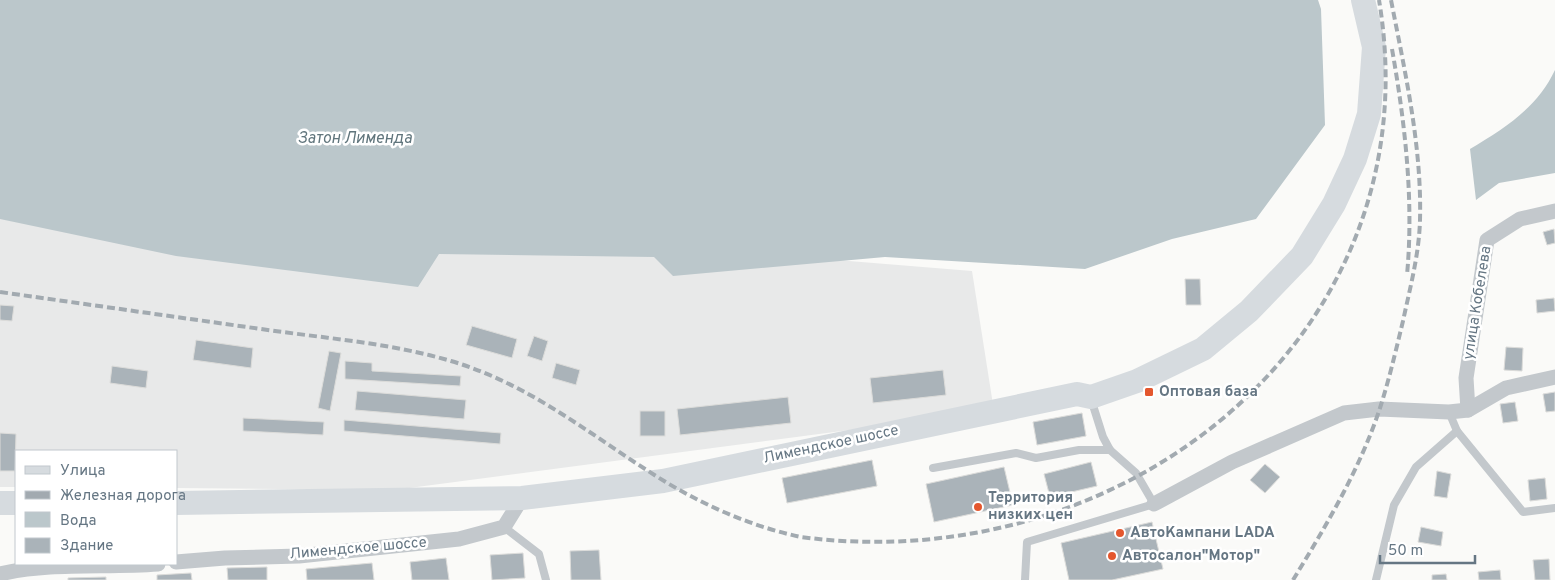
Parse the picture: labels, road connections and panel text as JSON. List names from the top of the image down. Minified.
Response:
{"streets":{"main road":["Лимендское шоссе"],"street":["улица Кобелева"]},"water":["Затон Лименда"],"places":{"transit":["Оптовая база"],"other":["Территория низких цен","АвтоКампани LADA","Автосалон\"Мотор\""]},"legend":["Улица","Железная дорога","Вода","Здание"],"scale_bar":"50 m"}
